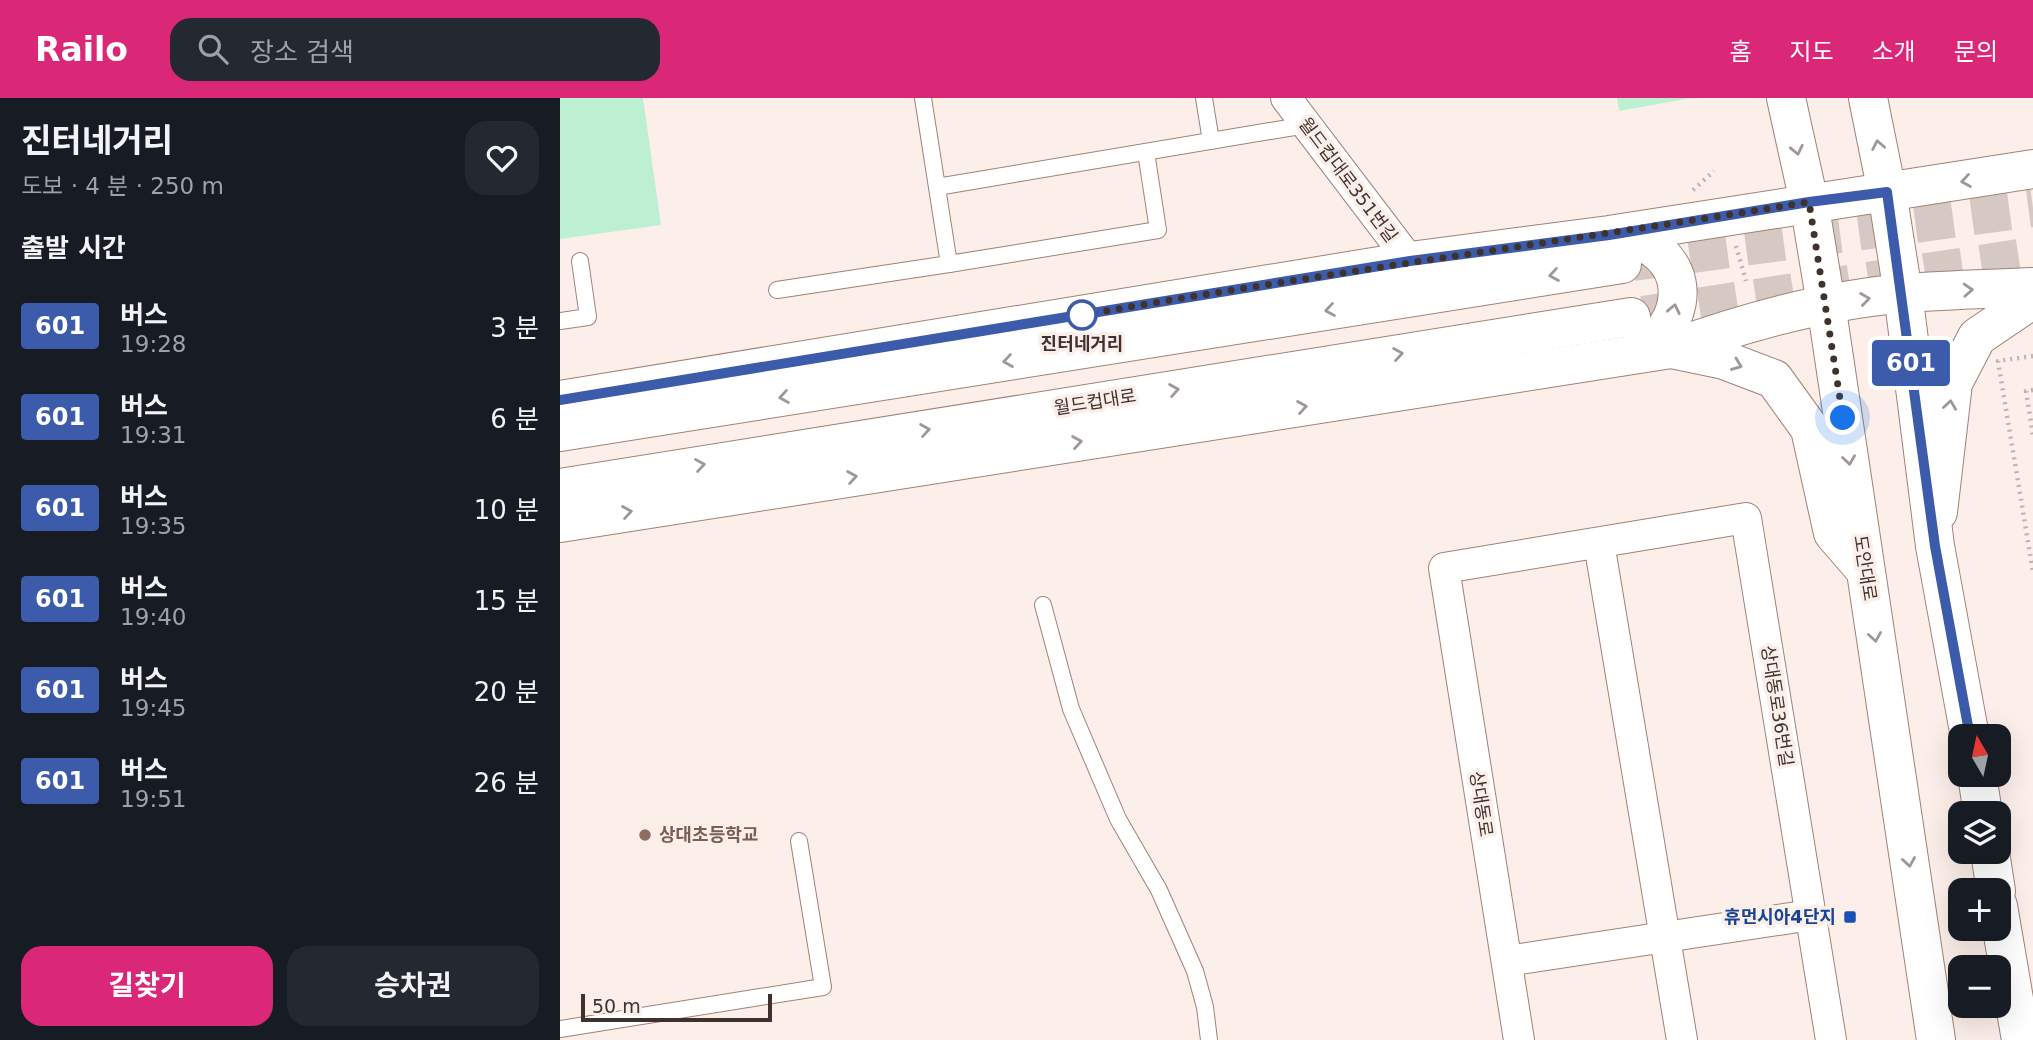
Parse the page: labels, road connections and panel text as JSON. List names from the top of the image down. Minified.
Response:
{"streets":{"street":["월드컵대로351번길","월드컵대로","도안대로","상대동로36번길","상대동로"]},"crossings":[["상대동로36번길","상대동로"]],"places":{"other":["진터네거리","상대초등학교"],"transit":["휴먼시아4단지"]},"lines":["bus line 601"],"scale_bar":"50 m","north":"top","page":{"header":"Railo","search":"장소 검색","nav":["홈","지도","소개","문의"],"heading":[["진터네거리","도보 · 4 분 · 250 m"],"출발 시간"],"on_map":"601","list":[{"mark":"601","name":"버스","note":"19:28","value":"3 분"},{"mark":"601","name":"버스","note":"19:31","value":"6 분"},{"mark":"601","name":"버스","note":"19:35","value":"10 분"},{"mark":"601","name":"버스","note":"19:40","value":"15 분"},{"mark":"601","name":"버스","note":"19:45","value":"20 분"},{"mark":"601","name":"버스","note":"19:51","value":"26 분"}],"map_buttons":["+","−"],"buttons":["길찾기","승차권"],"scale":"50 m"}}
